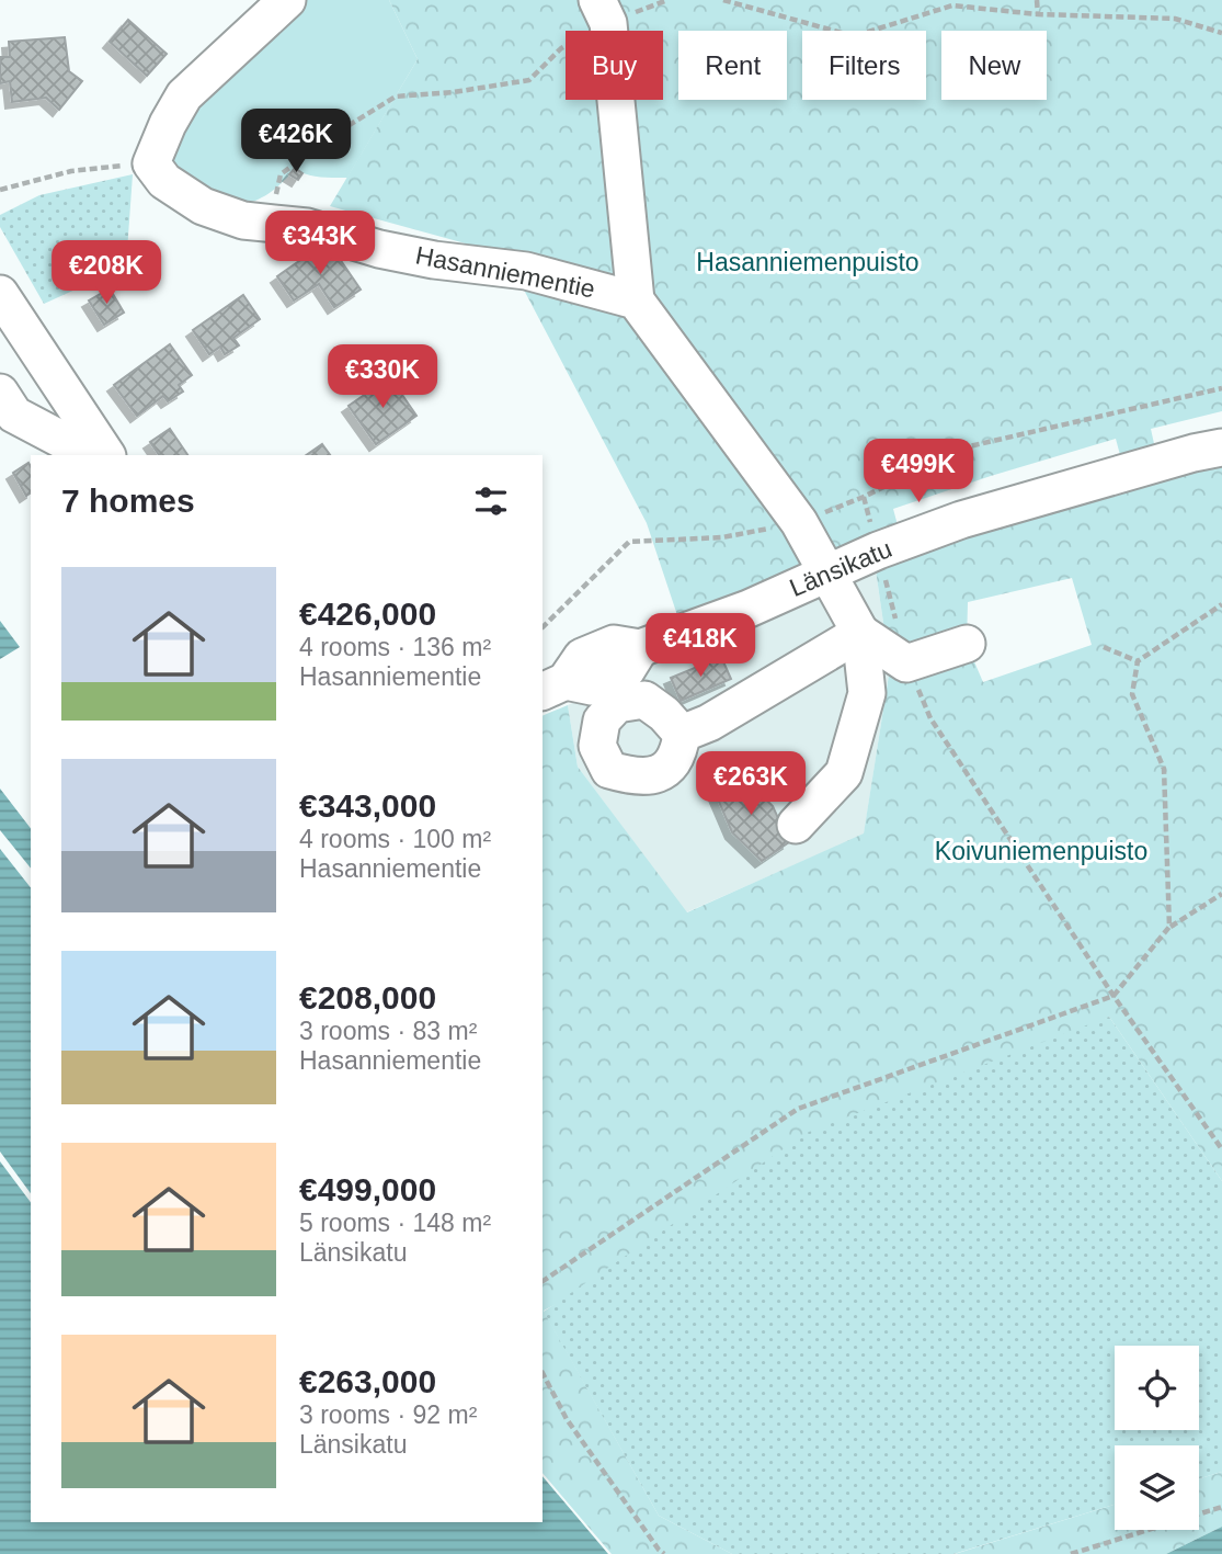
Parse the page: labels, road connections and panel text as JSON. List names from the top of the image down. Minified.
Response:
{"streets":{"street":["Hasanniementie","Länsikatu"]},"parks":["Hasanniemenpuisto","Koivuniemenpuisto"],"page":{"chip":["Buy","Rent","Filters","New"],"price":["€426K","€343K","€208K","€330K","€499K","€418K","€263K"],"heading":"7 homes","list":[{"name":"€426,000","note":"4 rooms · 136 m² · Hasanniementie"},{"name":"€343,000","note":"4 rooms · 100 m² · Hasanniementie"},{"name":"€208,000","note":"3 rooms · 83 m² · Hasanniementie"},{"name":"€499,000","note":"5 rooms · 148 m² · Länsikatu"},{"name":"€263,000","note":"3 rooms · 92 m² · Länsikatu"}]}}
